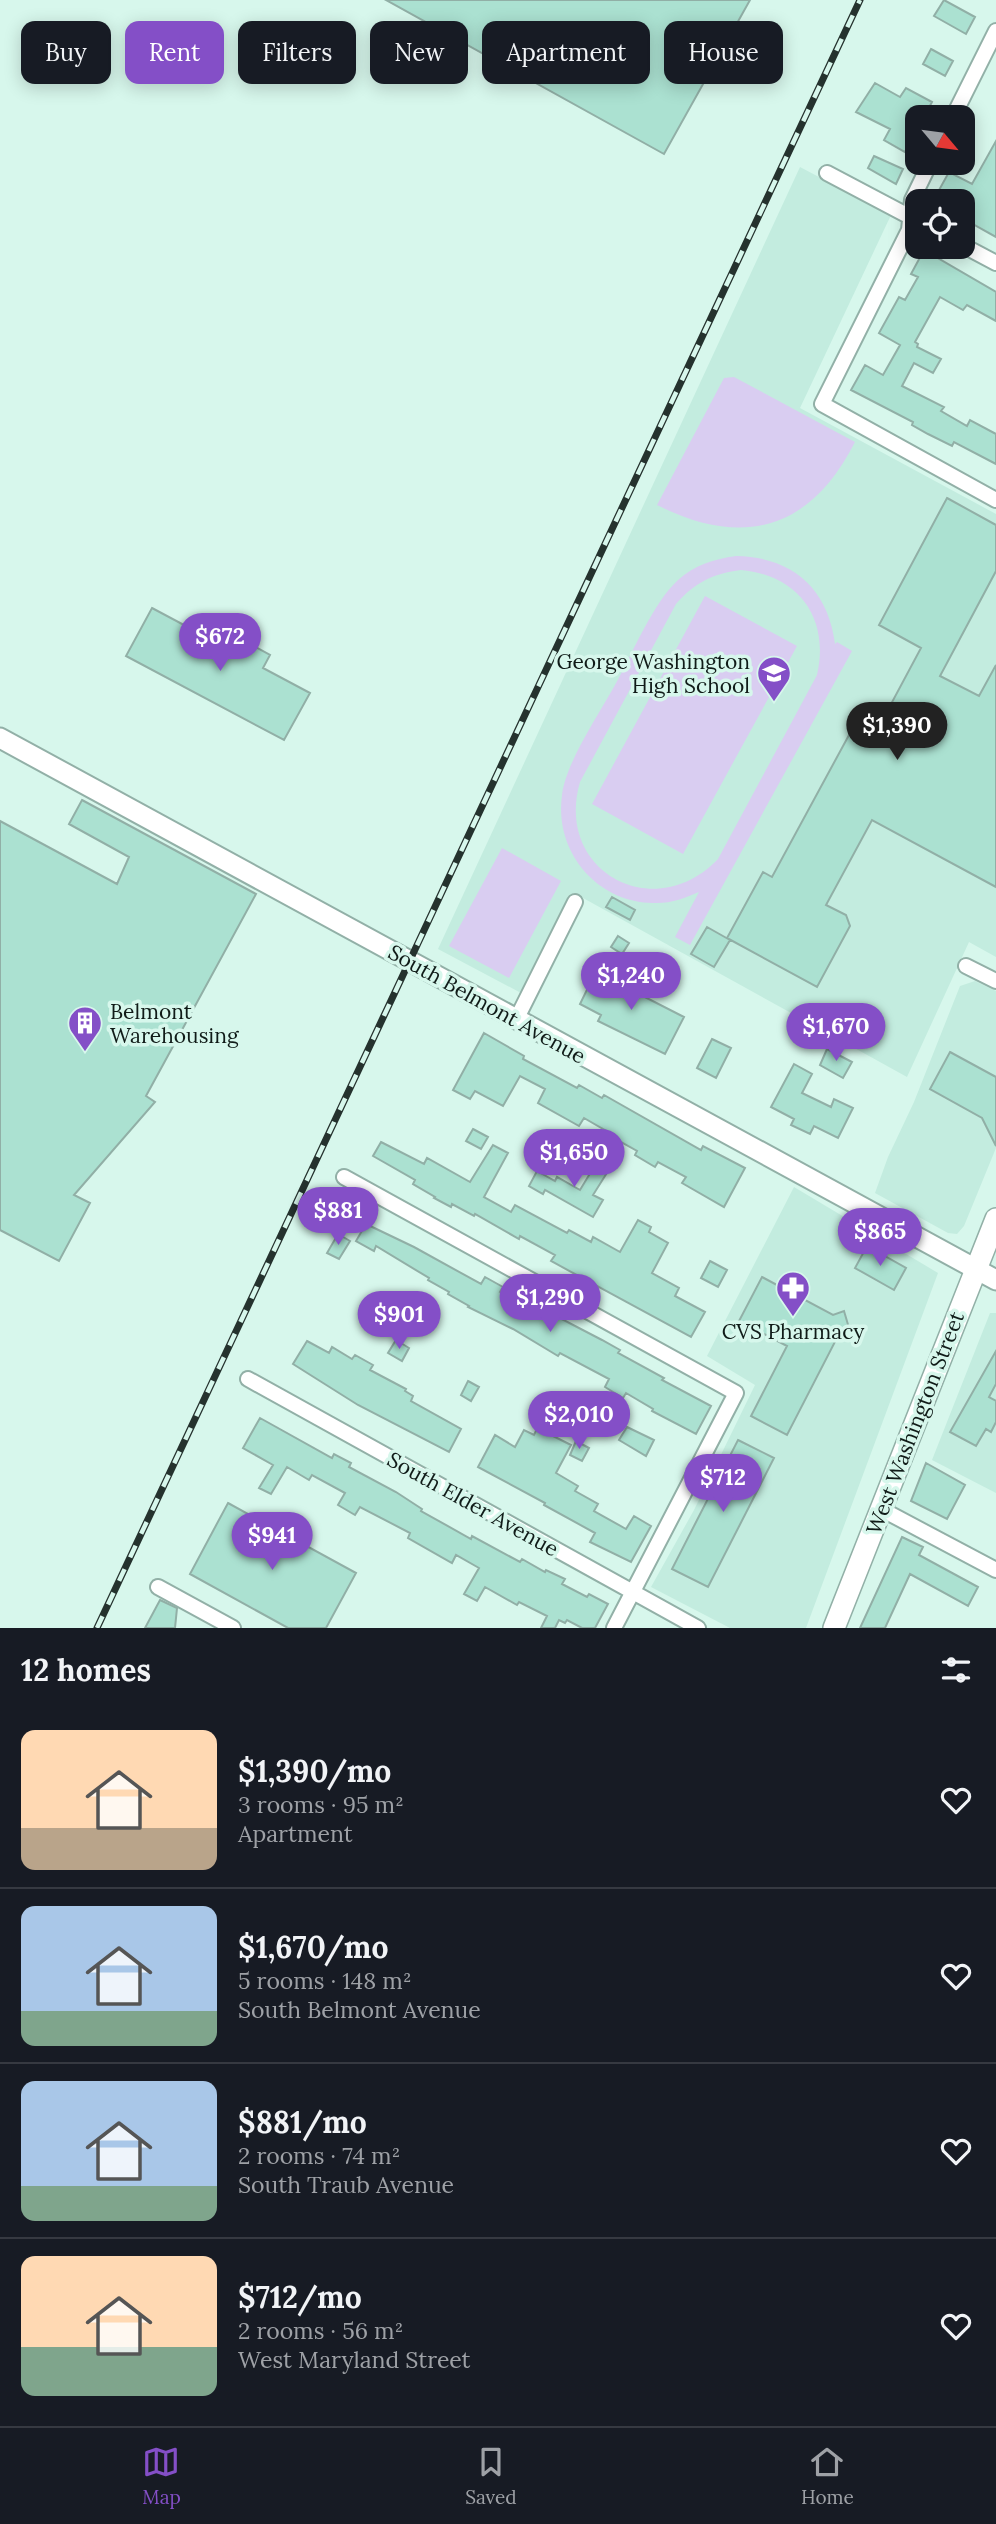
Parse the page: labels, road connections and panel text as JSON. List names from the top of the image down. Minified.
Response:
{"streets":{"main road":["South Belmont Avenue","West Washington Street"],"street":["South Elder Avenue"]},"crossings":[["South Belmont Avenue","West Washington Street"]],"places":{"school or university":["George Washington High School"],"building":["Belmont Warehousing"],"pharmacy":["CVS Pharmacy"]},"north":"bottom right","page":{"chip":["Buy","Rent","Filters","New","Apartment","House"],"price":["$672","$1,390","$1,240","$1,670","$1,650","$881","$865","$1,290","$901","$2,010","$712","$941"],"heading":"12 homes","list":[{"name":"$1,390/mo","note":"3 rooms · 95 m² · Apartment"},{"name":"$1,670/mo","note":"5 rooms · 148 m² · South Belmont Avenue"},{"name":"$881/mo","note":"2 rooms · 74 m² · South Traub Avenue"},{"name":"$712/mo","note":"2 rooms · 56 m² · West Maryland Street"}],"tabs":["Map","Saved","Home"]}}
